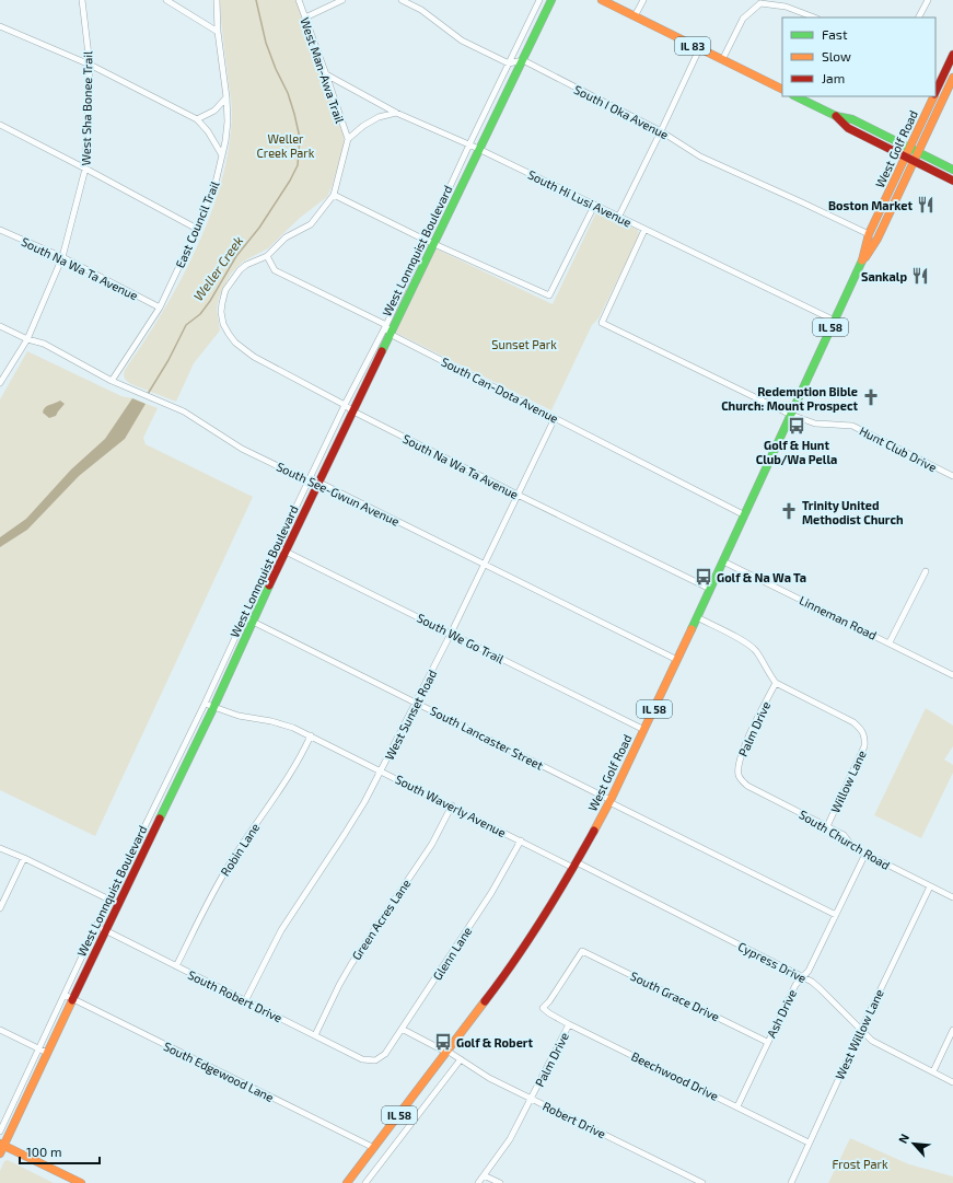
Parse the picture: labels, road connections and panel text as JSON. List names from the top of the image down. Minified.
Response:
{"streets":{"main road":["IL 83","West Golf Road","West Lonnquist Boulevard","IL 58"],"street":["West Man-Awa Trail","West Sha Bonee Trail","South I Oka Avenue","South Hi Lusi Avenue","East Council Trail","South Na Wa Ta Avenue","South Can-Dota Avenue","Hunt Club Drive","South See-Gwun Avenue","Linneman Road","South We Go Trail","West Sunset Road","Palm Drive","South Lancaster Street","Willow Lane","South Waverly Avenue","South Church Road","Robin Lane","Green Acres Lane","Glenn Lane","Cypress Drive","South Robert Drive","South Grace Drive","Ash Drive","West Willow Lane","South Edgewood Lane","Beechwood Drive","Robert Drive"]},"crossings":[["West Man-Awa Trail","South Hi Lusi Avenue"],["West Man-Awa Trail","South Na Wa Ta Avenue"],["West Sha Bonee Trail","South Na Wa Ta Avenue"],["West Sha Bonee Trail","South See-Gwun Avenue"],["South I Oka Avenue","West Golf Road"],["South I Oka Avenue","West Lonnquist Boulevard"],["West Golf Road","South Hi Lusi Avenue"],["West Golf Road","South Na Wa Ta Avenue"],["West Golf Road","South Can-Dota Avenue"],["West Golf Road","Hunt Club Drive"],["West Golf Road","South See-Gwun Avenue"],["West Golf Road","Linneman Road"],["West Golf Road","South We Go Trail"],["West Golf Road","South Lancaster Street"],["West Golf Road","South Waverly Avenue"],["West Golf Road","Cypress Drive"],["West Golf Road","South Edgewood Lane"],["West Golf Road","Robert Drive"],["South Hi Lusi Avenue","West Lonnquist Boulevard"],["South Hi Lusi Avenue","Hunt Club Drive"],["East Council Trail","South Na Wa Ta Avenue"],["East Council Trail","South See-Gwun Avenue"],["West Lonnquist Boulevard","South Na Wa Ta Avenue"],["West Lonnquist Boulevard","South Can-Dota Avenue"],["West Lonnquist Boulevard","South See-Gwun Avenue"],["West Lonnquist Boulevard","South We Go Trail"],["West Lonnquist Boulevard","South Lancaster Street"],["West Lonnquist Boulevard","South Waverly Avenue"],["West Lonnquist Boulevard","South Robert Drive"],["West Lonnquist Boulevard","South Edgewood Lane"],["South Na Wa Ta Avenue","West Sunset Road"],["South Can-Dota Avenue","West Sunset Road"],["South See-Gwun Avenue","West Sunset Road"],["South We Go Trail","West Sunset Road"],["West Sunset Road","South Lancaster Street"],["West Sunset Road","South Waverly Avenue"],["West Sunset Road","South Robert Drive"],["Palm Drive","Willow Lane"],["Palm Drive","South Church Road"],["Palm Drive","Beechwood Drive"],["Palm Drive","Robert Drive"],["South Lancaster Street","Ash Drive"],["Willow Lane","South Church Road"],["South Waverly Avenue","Robin Lane"],["South Waverly Avenue","Green Acres Lane"],["South Waverly Avenue","Glenn Lane"],["South Waverly Avenue","Cypress Drive"],["South Church Road","Ash Drive"],["South Church Road","West Willow Lane"],["Robin Lane","South Robert Drive"],["Green Acres Lane","South Robert Drive"],["Glenn Lane","South Robert Drive"],["Glenn Lane","Robert Drive"],["Cypress Drive","Ash Drive"],["Cypress Drive","West Willow Lane"],["South Grace Drive","Ash Drive"],["South Grace Drive","Beechwood Drive"],["Ash Drive","Beechwood Drive"],["West Willow Lane","Beechwood Drive"]],"water":["Weller Creek"],"parks":["Weller Creek Park","Sunset Park","Frost Park"],"places":{"restaurant":["Boston Market","Sankalp"],"church":["Redemption Bible Church: Mount Prospect","Trinity United Methodist Church"],"bus stop":["Golf & Hunt Club/Wa Pella","Golf & Na Wa Ta","Golf & Robert"]},"legend":["Fast","Slow","Jam"],"scale_bar":"100 m","north":"top left"}
